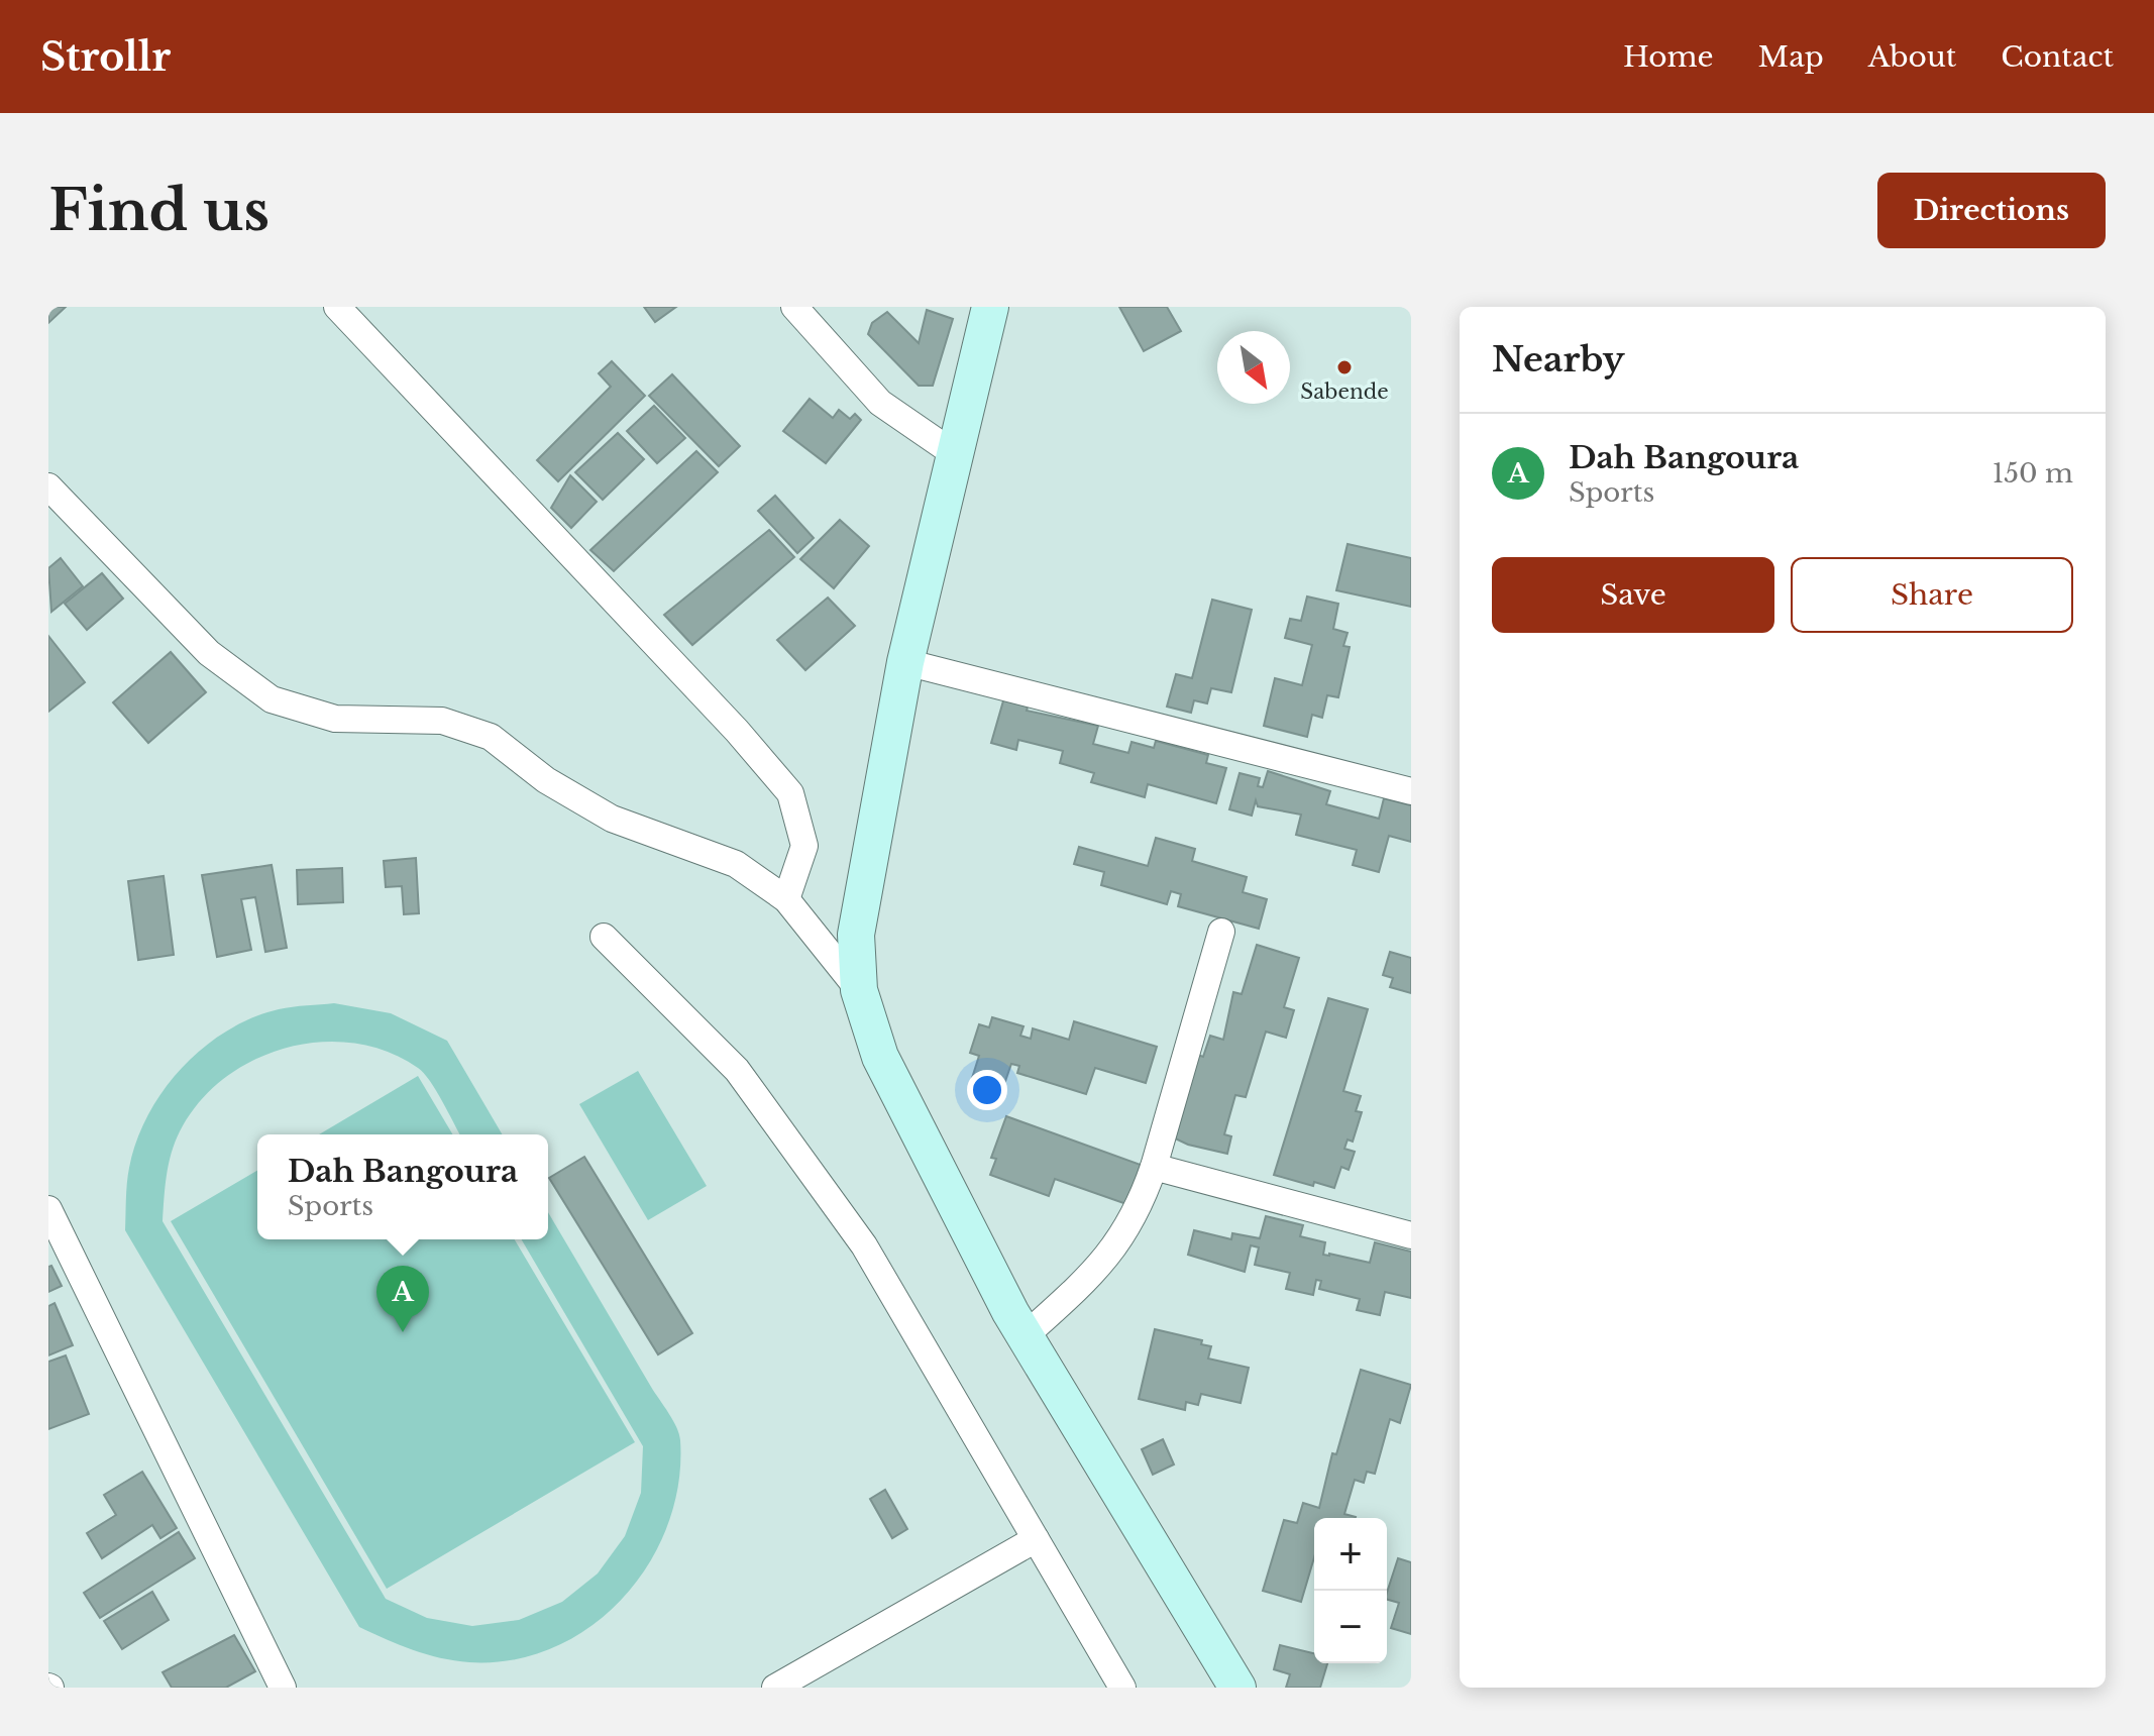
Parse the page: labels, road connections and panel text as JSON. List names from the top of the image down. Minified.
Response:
{"places":["Sabende"],"north":"bottom right","page":{"header":"Strollr","nav":["Home","Map","About","Contact"],"buttons":["Directions",["Save","Share"]],"title":"Find us","heading":"Nearby","list":[{"mark":"A","name":"Dah Bangoura","note":"Sports","value":"150 m"}],"popup":["Dah Bangoura","Sports"],"pins":"A","map_buttons":["+","−"]}}
